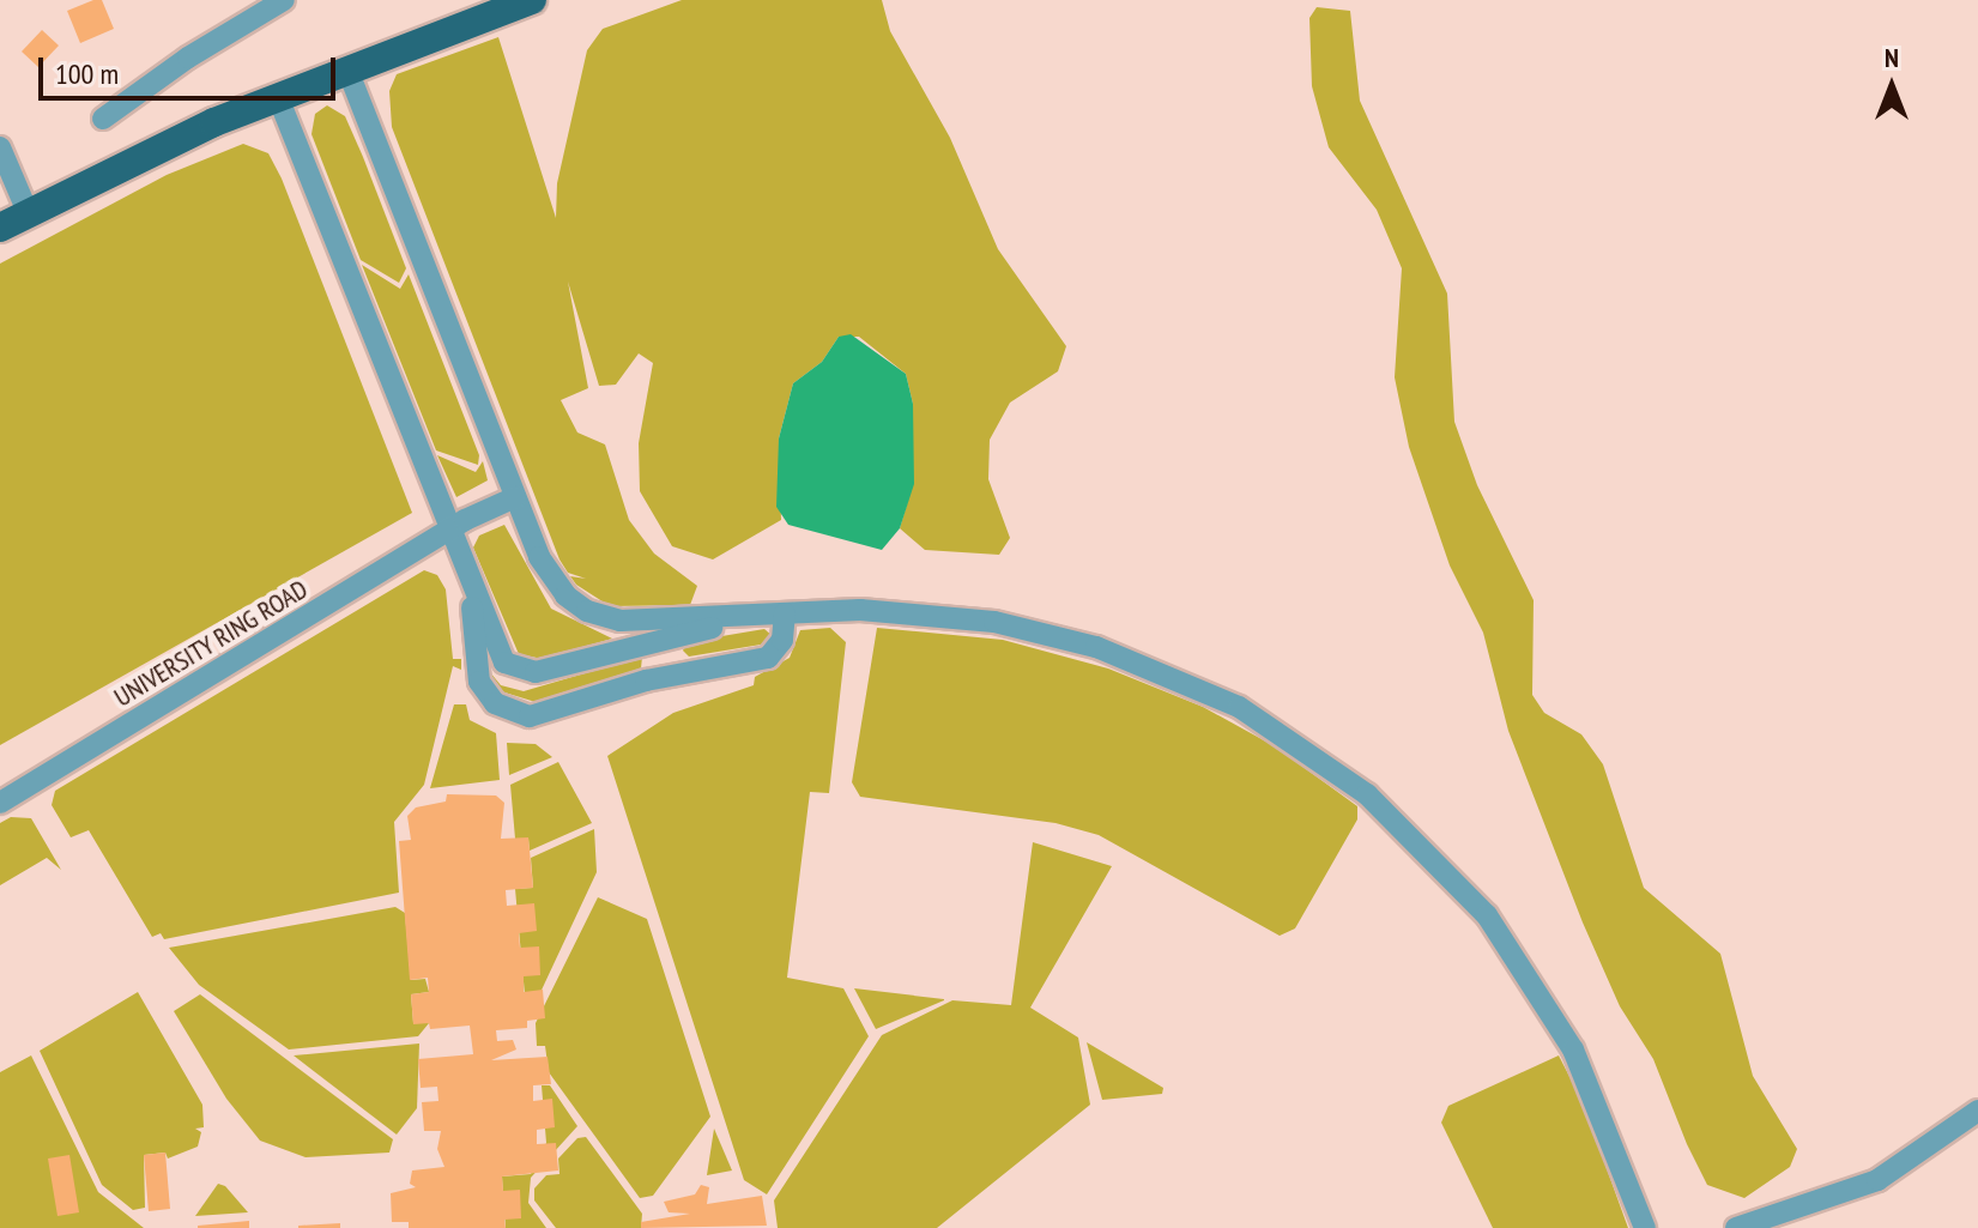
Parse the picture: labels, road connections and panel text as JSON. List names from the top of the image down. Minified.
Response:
{"streets":{"street":["UNIVERSITY RING ROAD"]},"scale_bar":"100 m","north":"top"}
